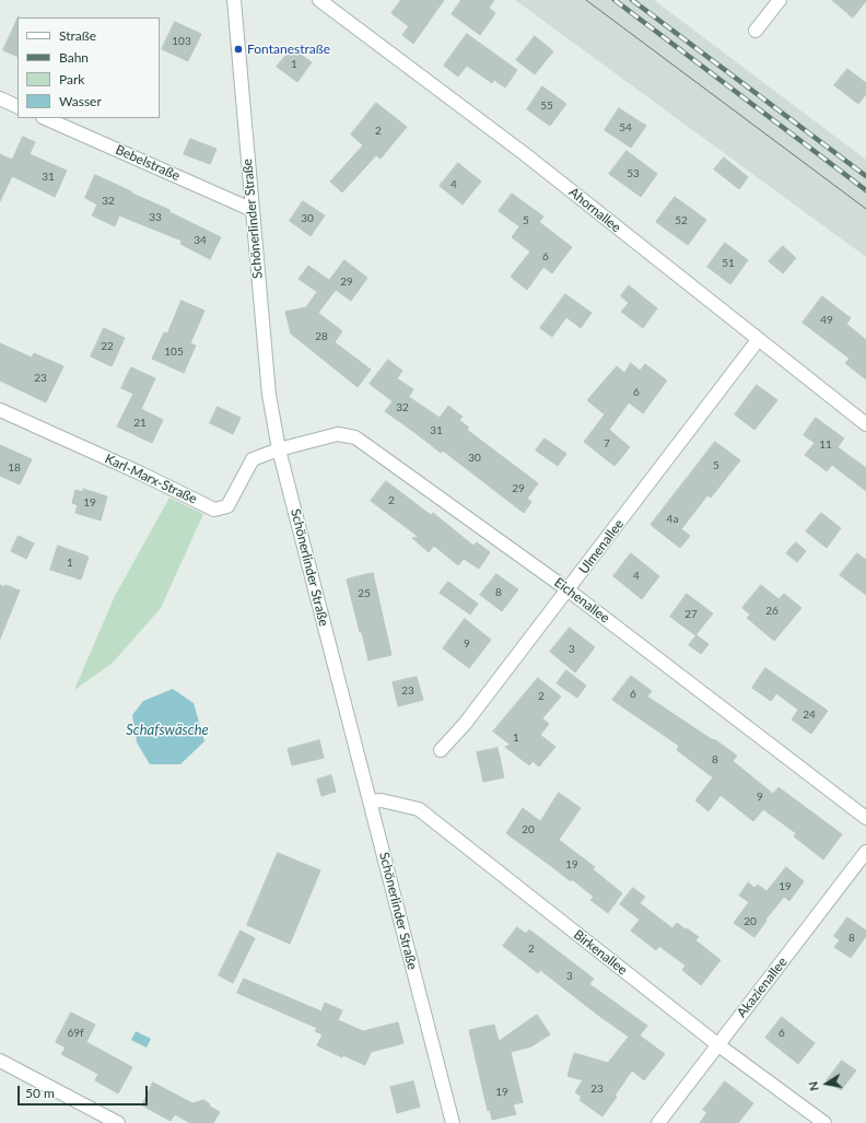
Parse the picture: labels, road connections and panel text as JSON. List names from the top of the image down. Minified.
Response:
{"streets":{"street":["Bebelstraße","Ahornallee","Schönerlinder Straße","Karl-Marx-Straße","Ulmenallee","Eichenallee","Birkenallee","Akazienallee"]},"crossings":[["Bebelstraße","Schönerlinder Straße"],["Ahornallee","Ulmenallee"],["Schönerlinder Straße","Karl-Marx-Straße"],["Schönerlinder Straße","Eichenallee"],["Schönerlinder Straße","Birkenallee"],["Karl-Marx-Straße","Eichenallee"],["Ulmenallee","Eichenallee"],["Birkenallee","Akazienallee"]],"water":["Schafswäsche"],"places":["Fontanestraße"],"house_numbers":["103","1","55","54","2","53","31","4","32","33","30","5","52","34","6","51","29","49","28","22","105","23","6","32","21","31","7","11","30","5","18","29","2","19","4a","1","4","8","25","26","27","9","3","23","6","2","24","1","8","9","20","19","19","20","8","2","3","69f","6","23","19"],"legend":["Straße","Bahn","Park","Wasser"],"scale_bar":"50 m","north":"left"}
